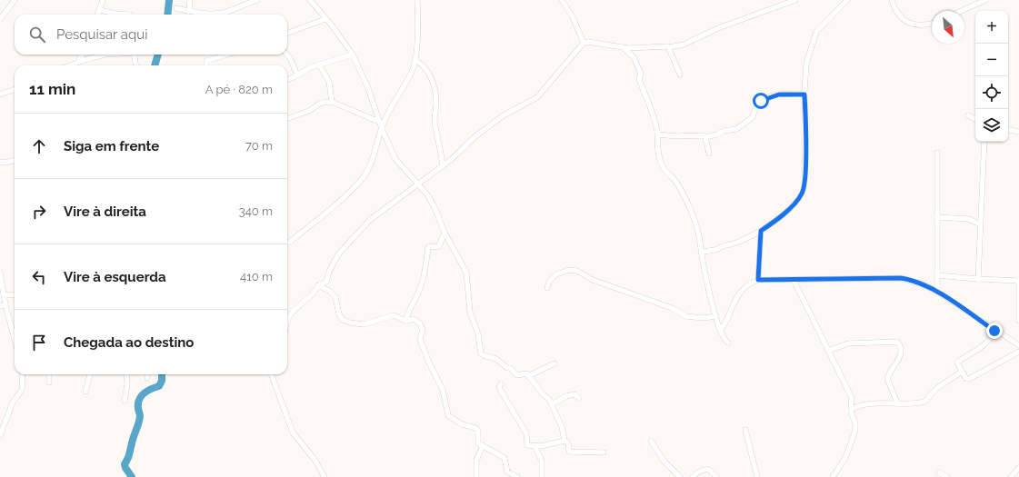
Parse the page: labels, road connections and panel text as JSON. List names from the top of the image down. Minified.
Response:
{"north":"bottom right","page":{"map_buttons":["+","−"],"search":"Pesquisar aqui","heading":["11 min","A pé · 820 m"],"list":[["Siga em frente","70 m"],["Vire à direita","340 m"],["Vire à esquerda","410 m"],"Chegada ao destino"]}}
